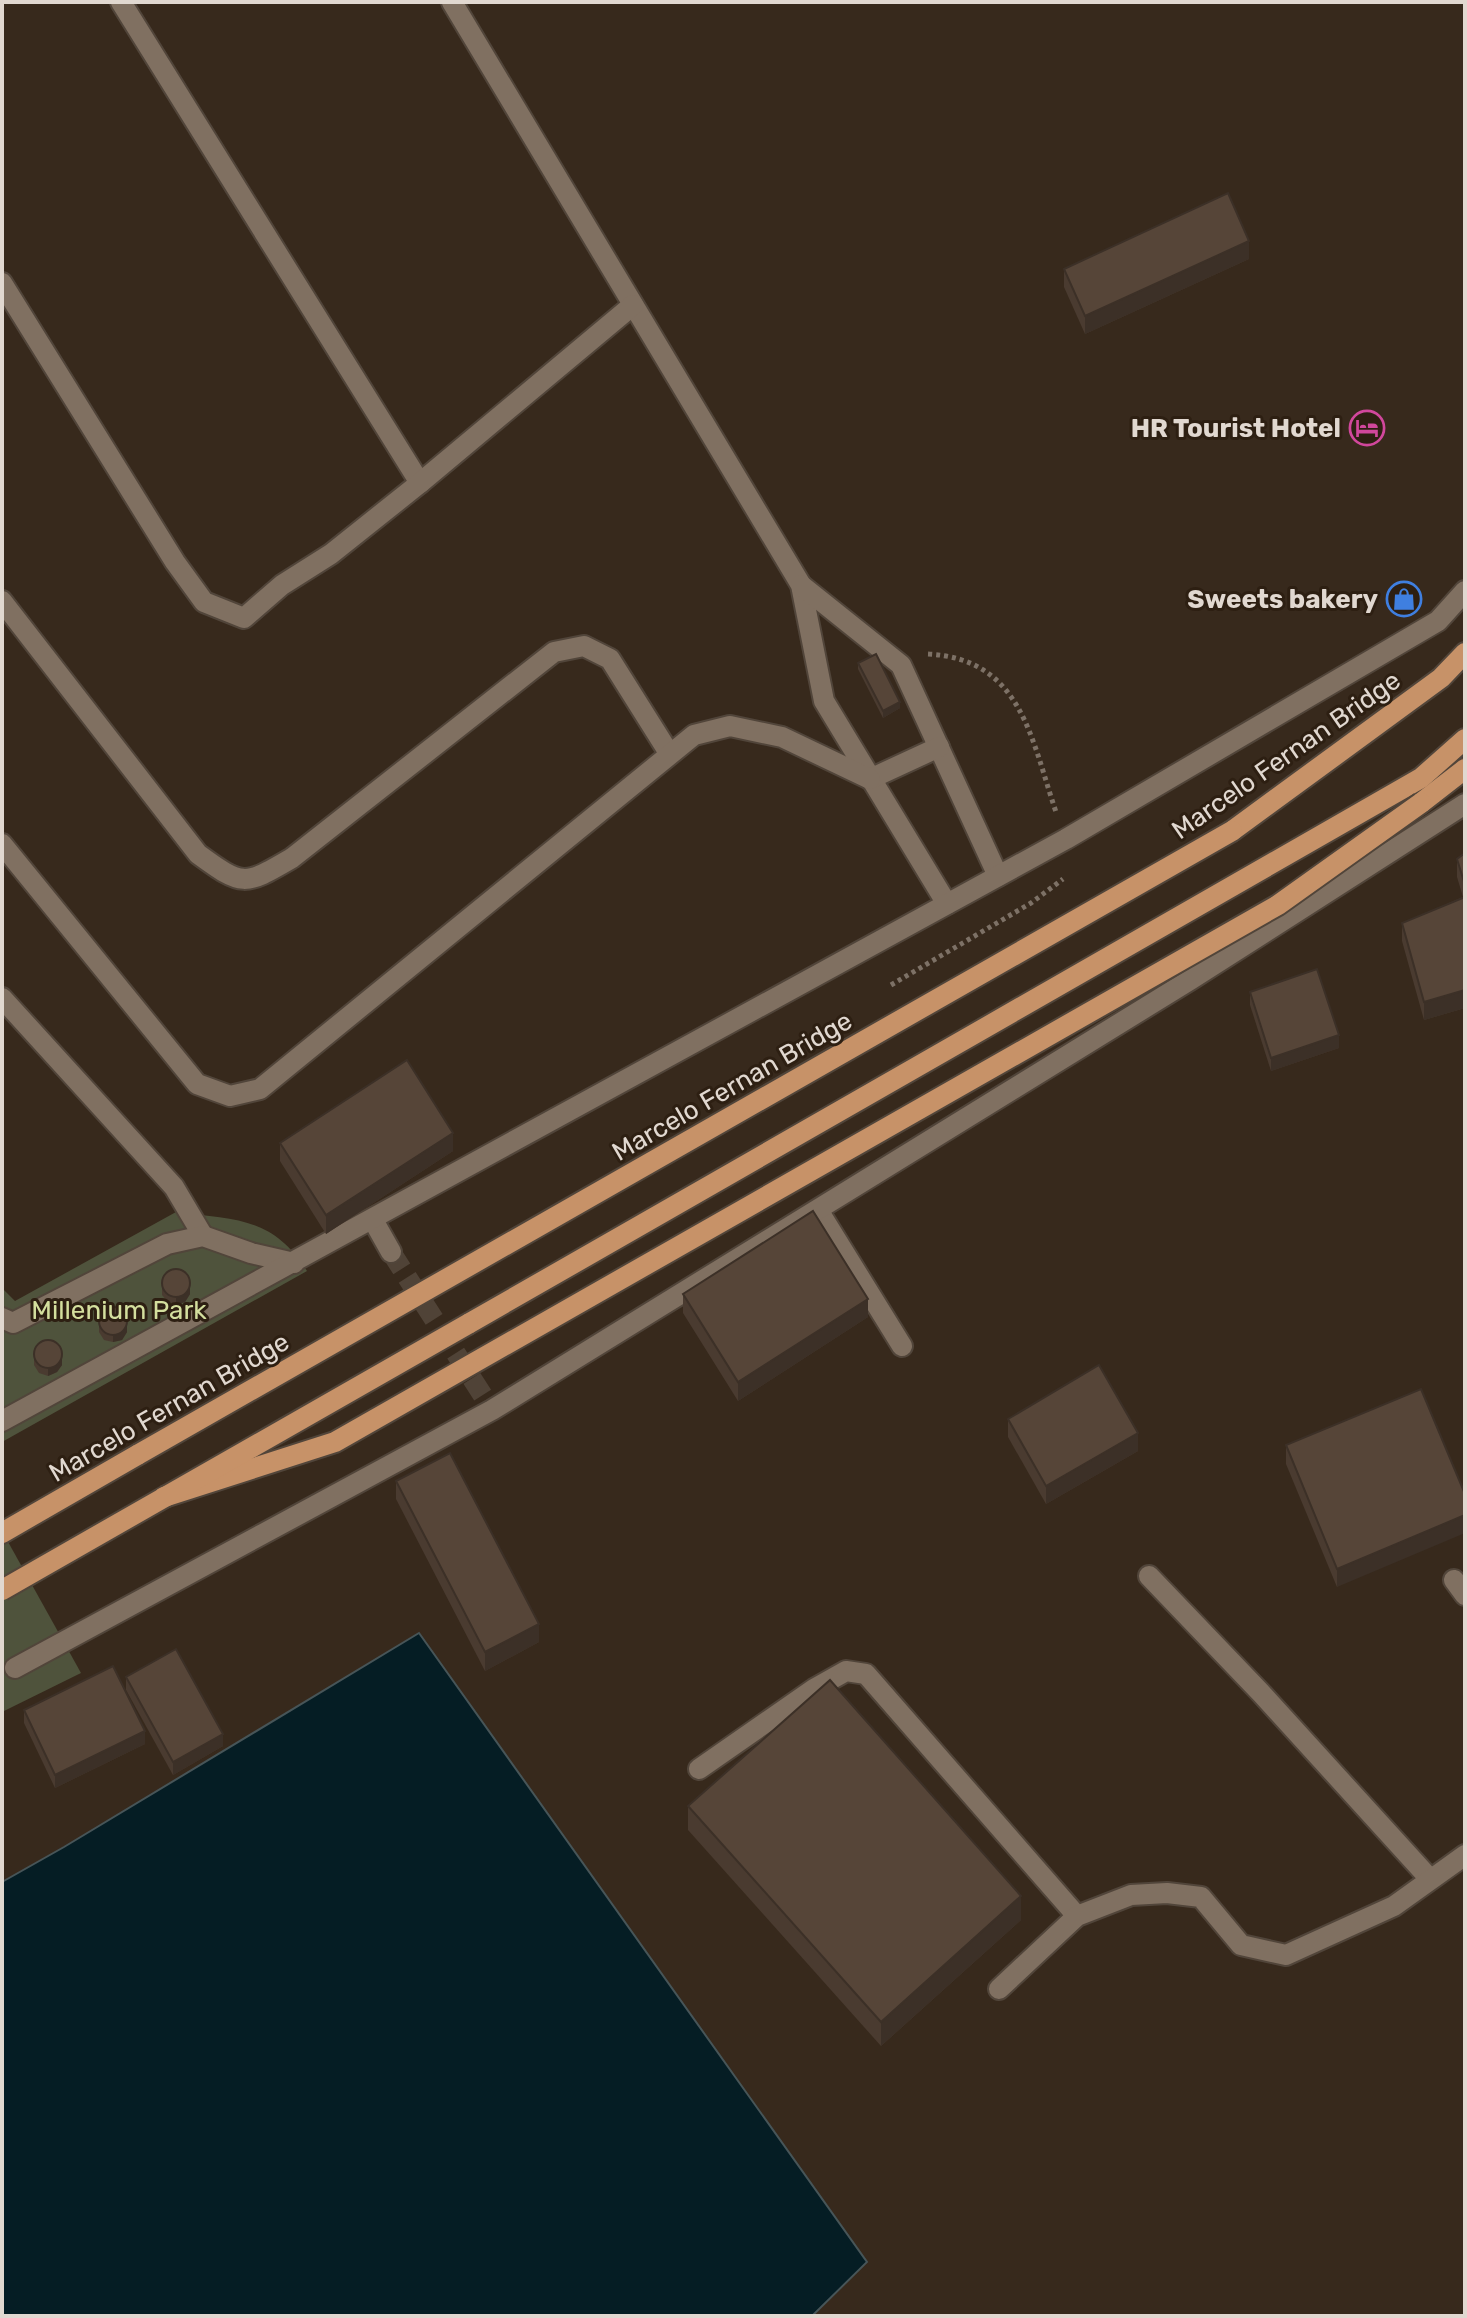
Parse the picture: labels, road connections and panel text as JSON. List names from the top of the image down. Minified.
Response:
{"streets":{"main road":["Marcelo Fernan Bridge"]},"parks":["Millenium Park"],"places":{"hotel":["HR Tourist Hotel"],"shop":["Sweets bakery"]}}
